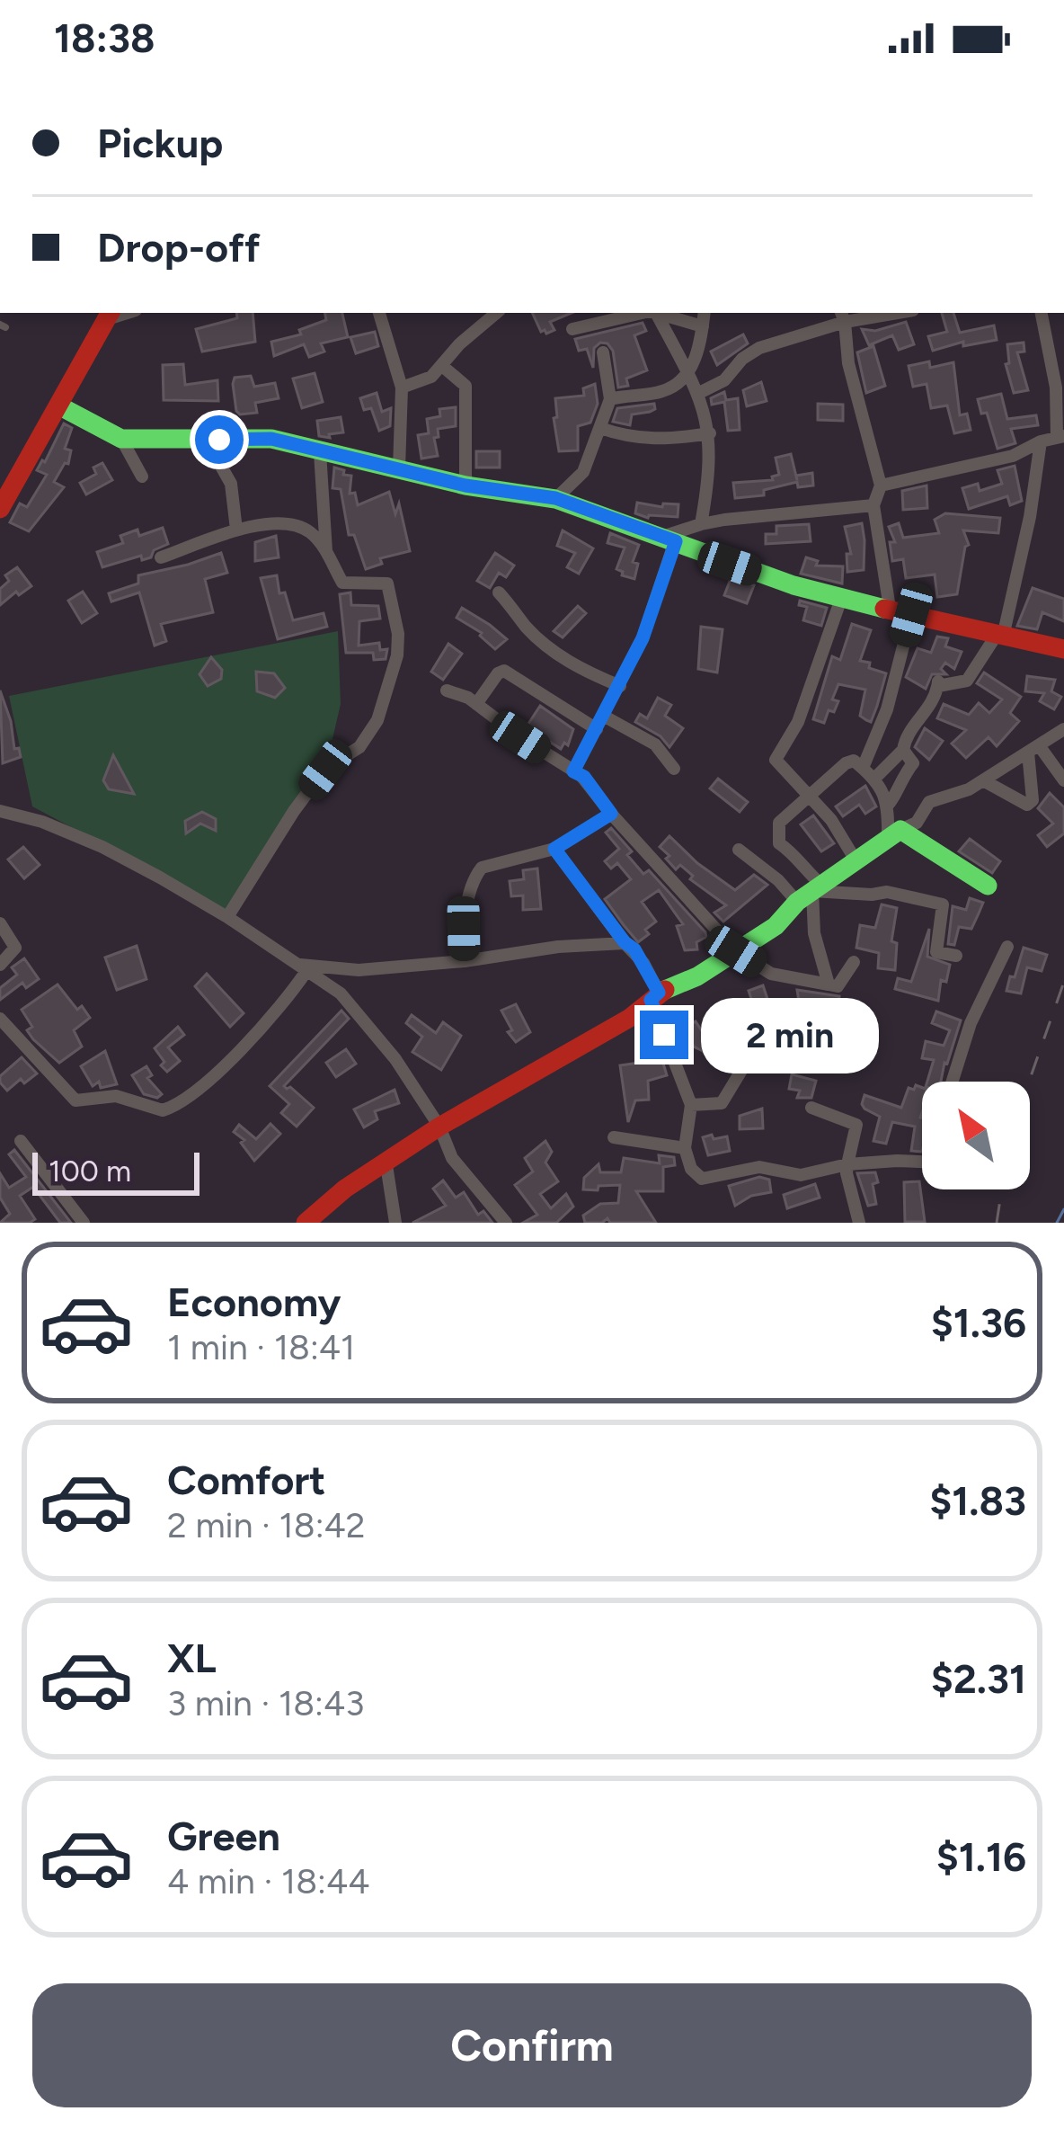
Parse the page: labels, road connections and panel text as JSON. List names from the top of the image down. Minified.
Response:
{"scale_bar":"100 m","north":"top left","page":{"status":"18:38","banner":["Pickup","Drop-off"],"bubble":"2 min","scale":"100 m","list":[{"name":"Economy","note":"1 min · 18:41","value":"$1.36"},{"name":"Comfort","note":"2 min · 18:42","value":"$1.83"},{"name":"XL","note":"3 min · 18:43","value":"$2.31"},{"name":"Green","note":"4 min · 18:44","value":"$1.16"}],"buttons":"Confirm"}}
